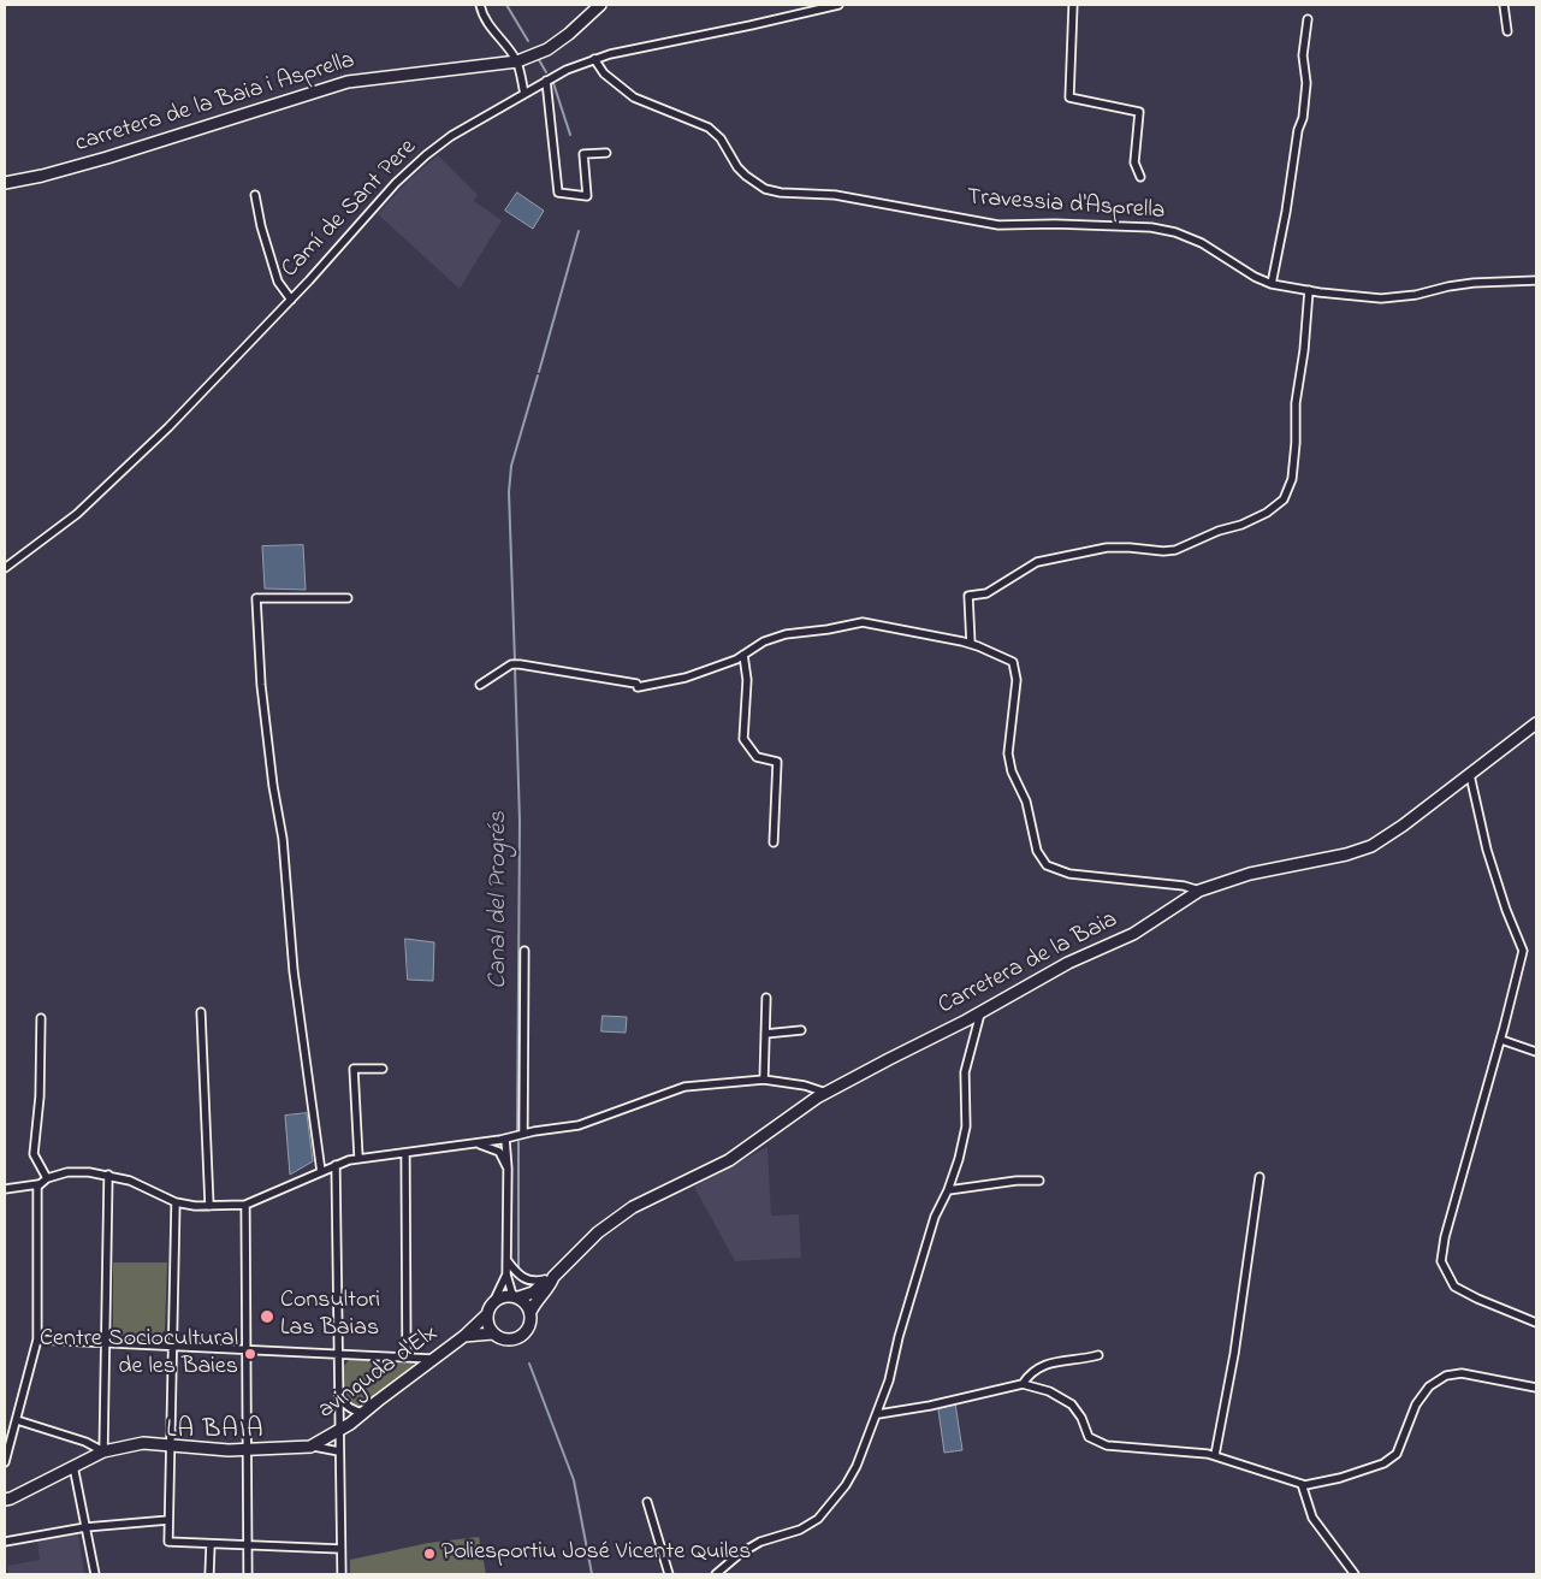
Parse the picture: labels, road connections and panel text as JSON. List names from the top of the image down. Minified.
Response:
{"streets":{"main road":["carretera de la Baia i Asprella","Carretera de la Baia","avinguda d'Elx"],"street":["Travessia d'Asprella","Camí de Sant Pere"]},"crossings":[["Travessia d'Asprella","Camí de Sant Pere"],["Carretera de la Baia","avinguda d'Elx"]],"districts":["LA BAIA"],"water":["Canal del Progrés"],"places":["Consultori Las Baias","Centre Sociocultural de les Baies","Poliesportiu José Vicente Quiles"]}
